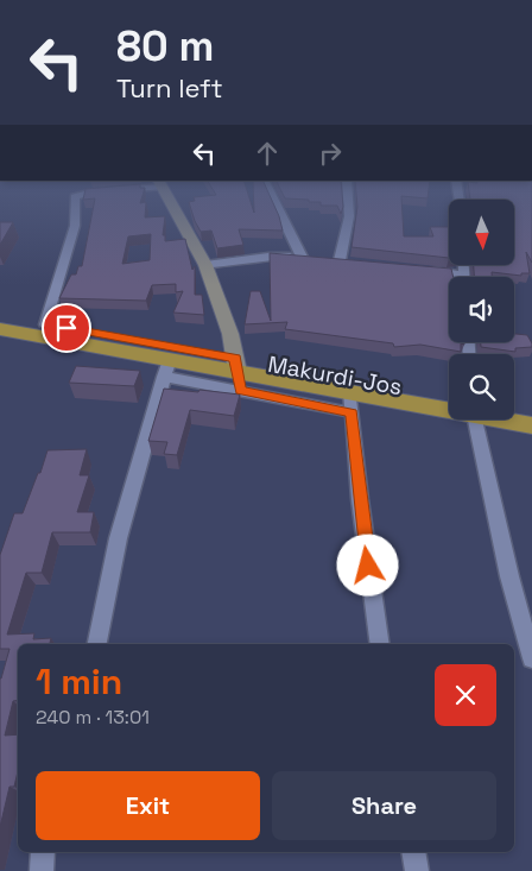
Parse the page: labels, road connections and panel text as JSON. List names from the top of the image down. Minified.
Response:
{"streets":{"highway":["Makurdi-Jos"]},"north":"bottom","page":{"turn":["80 m","Turn left"],"heading":["1 min","240 m · 13:01"],"buttons":["Exit","Share"]}}
